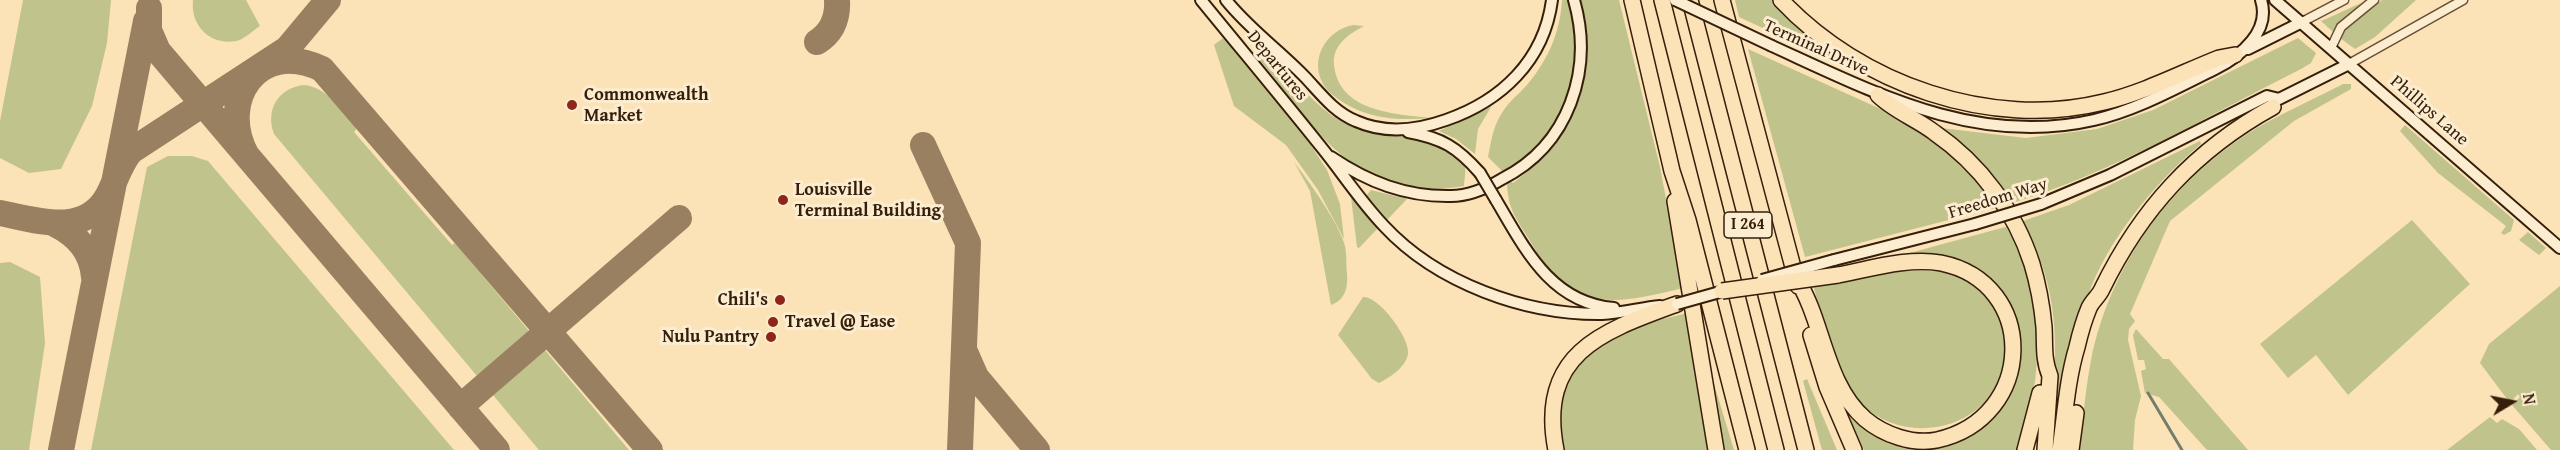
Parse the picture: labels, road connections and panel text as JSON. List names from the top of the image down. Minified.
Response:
{"streets":{"highway":["I 264"],"main road":["Terminal Drive","Departures","Phillips Lane","Freedom Way"]},"crossings":[["Phillips Lane","Freedom Way"]],"places":["Commonwealth Market","Louisville Terminal Building","Chili's","Travel @ Ease","Nulu Pantry"],"north":"right"}
